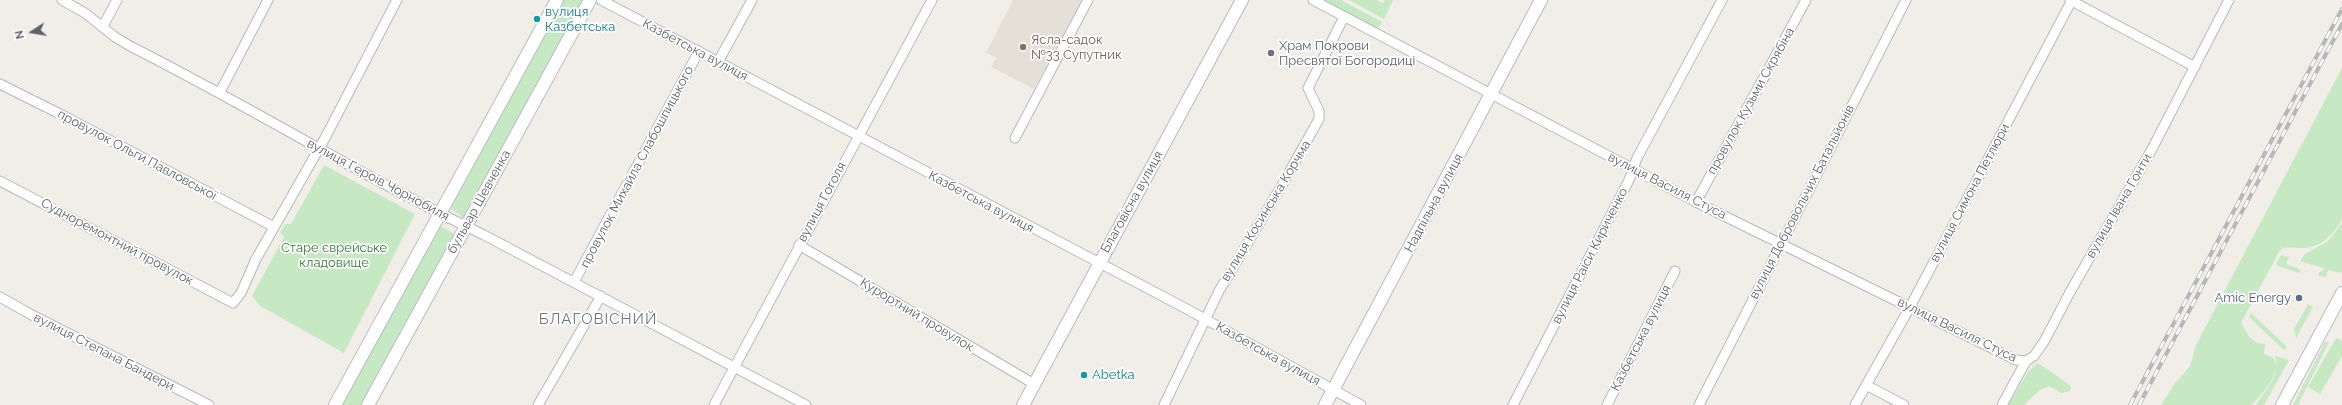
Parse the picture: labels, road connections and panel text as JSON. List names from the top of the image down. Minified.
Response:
{"streets":{"main road":["бульвар Шевченка","Благовісна вулиця","Надпільна вулиця"],"street":["Казбетська вулиця","провулок Кузьми Скрябіна","провулок Ольги Павловської","провулок Михайла Слабошпицького","вулиця Героїв Чорнобиля","вулиця Василя Стуса","вулиця Симона Петлюри","вулиця Гоголя","вулиця Добровольчих Батальйонів","вулиця Івана Гонти","вулиця Косинська Корчма","Судноремонтний провулок","вулиця Раїси Кириченко","Курортний провулок","вулиця Степана Бандери"]},"crossings":[["Казбетська вулиця","провулок Михайла Слабошпицького"],["Казбетська вулиця","вулиця Гоголя"],["Казбетська вулиця","Благовісна вулиця"],["Казбетська вулиця","Надпільна вулиця"],["Казбетська вулиця","вулиця Косинська Корчма"],["провулок Кузьми Скрябіна","вулиця Василя Стуса"],["провулок Ольги Павловської","Судноремонтний провулок"],["провулок Михайла Слабошпицького","вулиця Героїв Чорнобиля"],["вулиця Героїв Чорнобиля","бульвар Шевченка"],["вулиця Героїв Чорнобиля","вулиця Гоголя"],["вулиця Василя Стуса","вулиця Симона Петлюри"],["вулиця Василя Стуса","вулиця Добровольчих Батальйонів"],["вулиця Василя Стуса","Надпільна вулиця"],["вулиця Василя Стуса","вулиця Івана Гонти"],["вулиця Василя Стуса","вулиця Косинська Корчма"],["вулиця Василя Стуса","вулиця Раїси Кириченко"],["вулиця Гоголя","Курортний провулок"],["Благовісна вулиця","Курортний провулок"]],"districts":["БЛАГОВІСНИЙ"],"parks":["Старе єврейське кладовище"],"places":["вулиця Казбетська","Ясла-садок №33 Супутник","Храм Покрови Пресвятої Богородиці","Amic Energy","Abetka"],"north":"left"}
